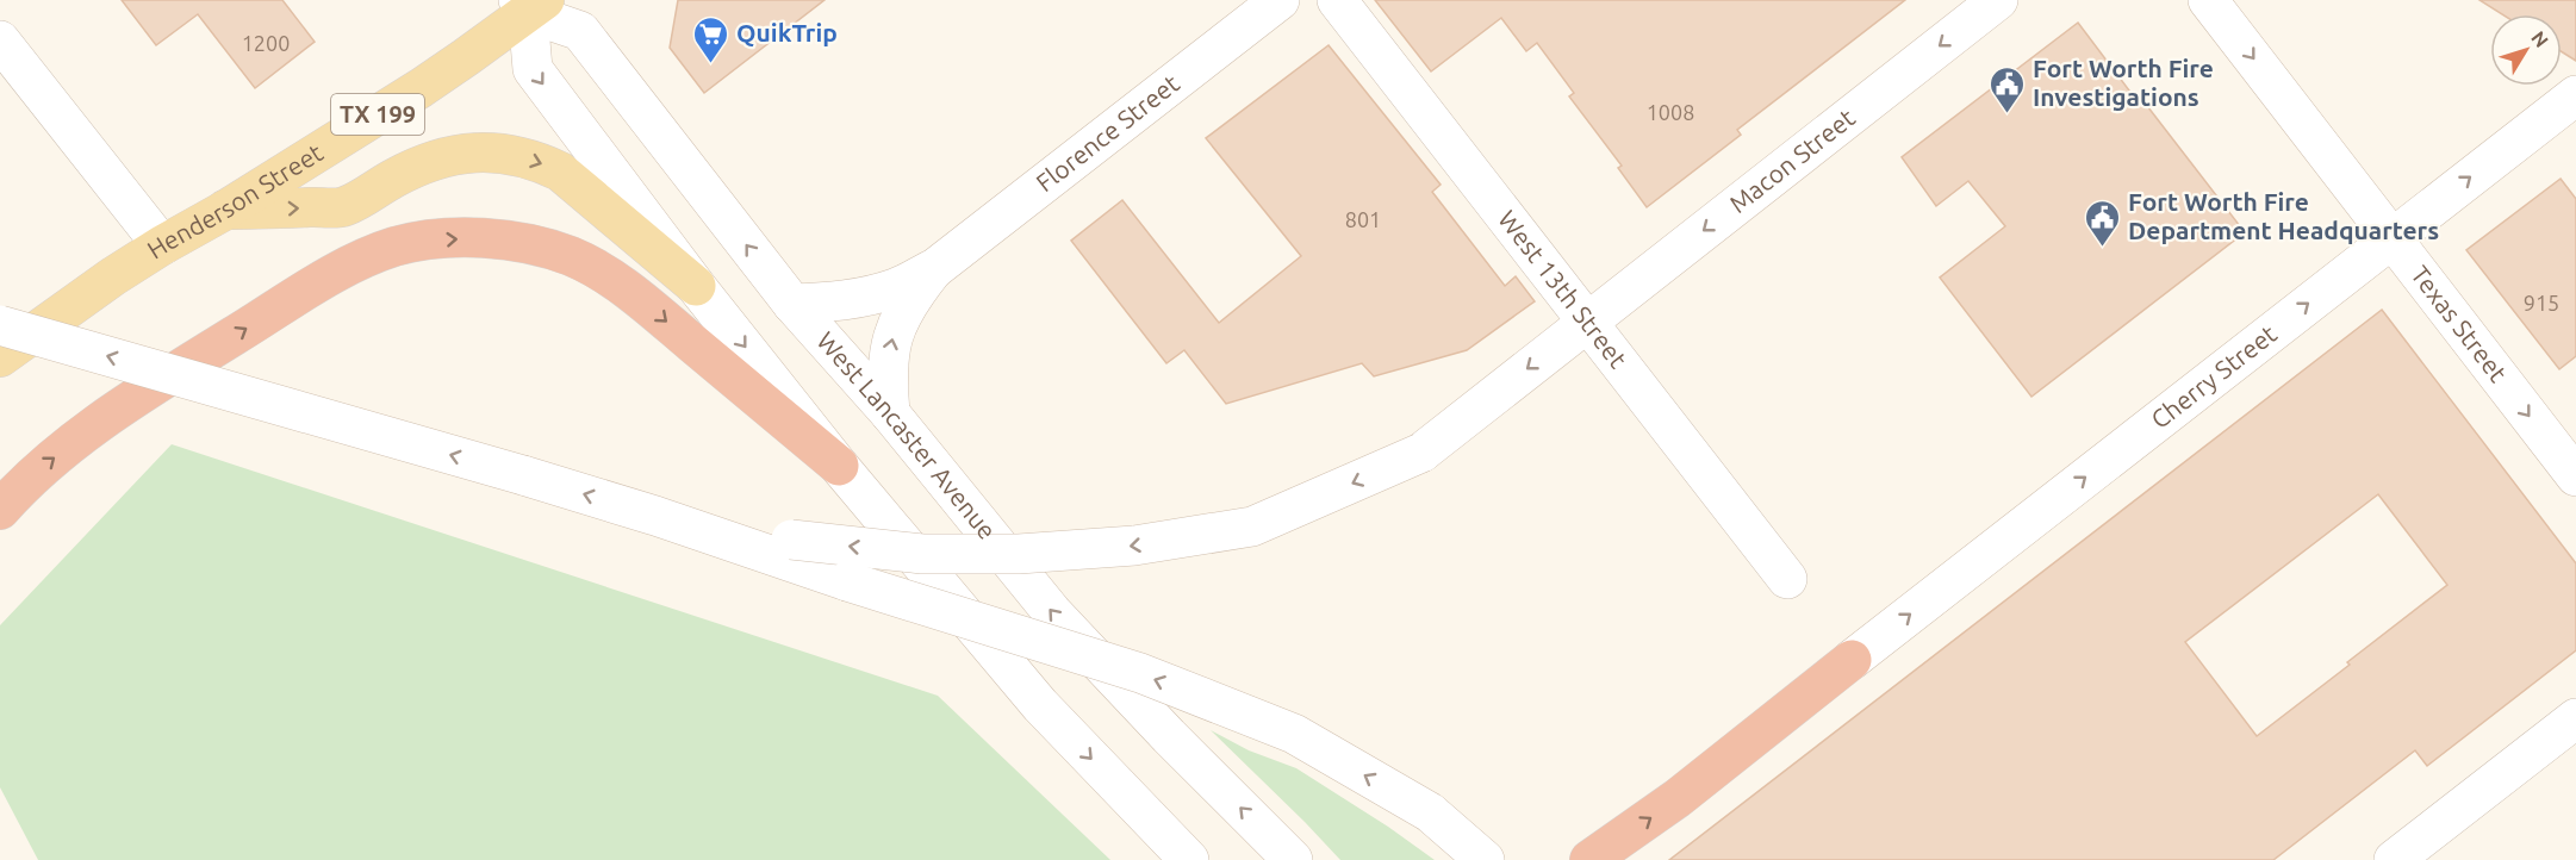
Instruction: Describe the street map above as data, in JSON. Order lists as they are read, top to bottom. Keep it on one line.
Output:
{"streets":{"main road":["TX 199","Florence Street","Macon Street","Henderson Street","West 13th Street","Texas Street","Cherry Street","West Lancaster Avenue"]},"crossings":[["Florence Street","West Lancaster Avenue"],["Macon Street","West 13th Street"],["Henderson Street","West Lancaster Avenue"],["Texas Street","Cherry Street"]],"one_way":["Macon Street","Texas Street","Cherry Street"],"places":{"supermarket":["QuikTrip"],"public building":["Fort Worth Fire Investigations","Fort Worth Fire Department Headquarters"]},"house_numbers":["1200","1008","801","915"],"north":"top right"}
